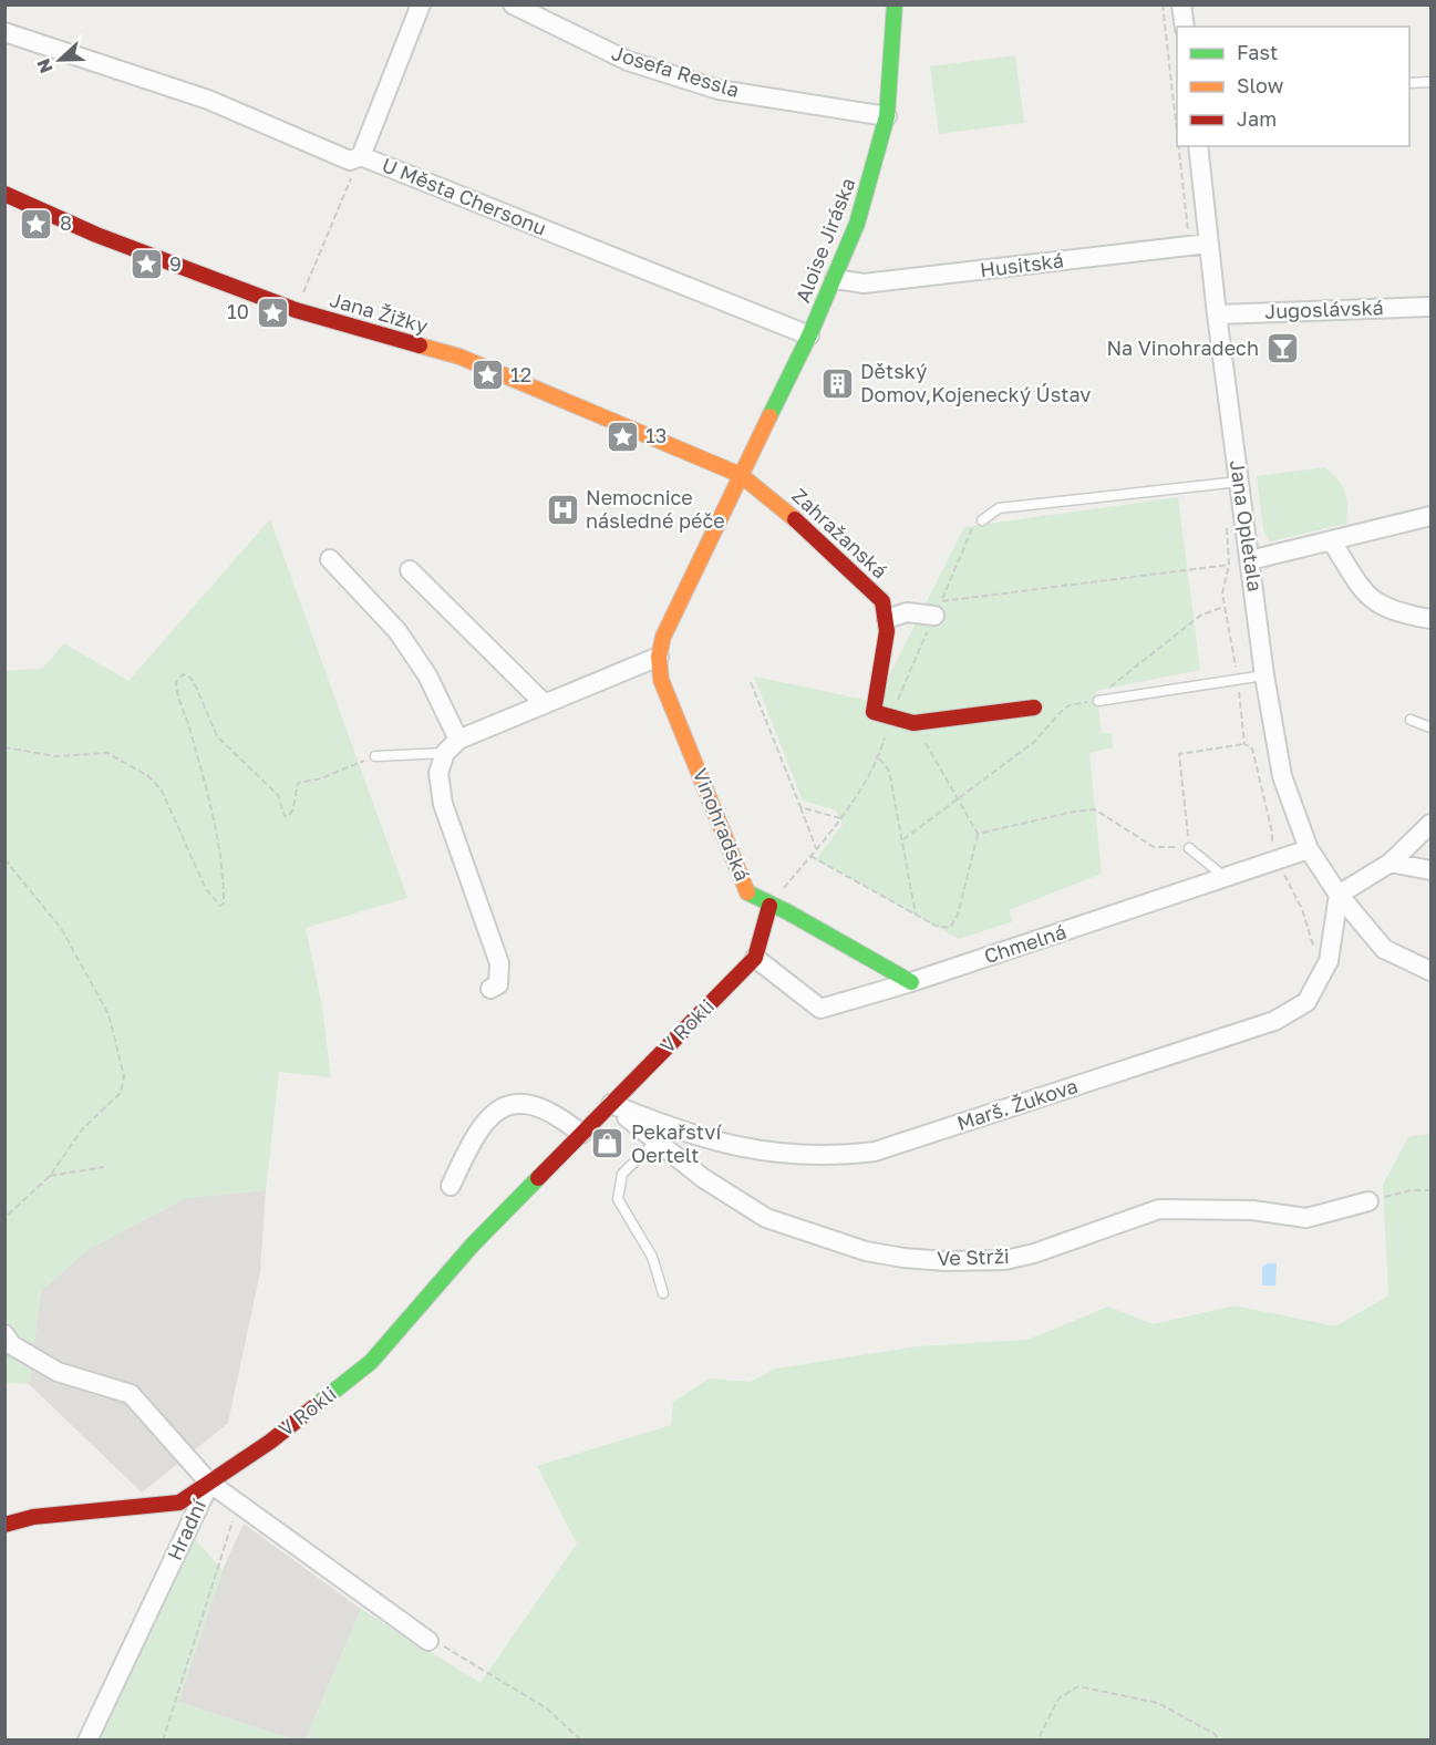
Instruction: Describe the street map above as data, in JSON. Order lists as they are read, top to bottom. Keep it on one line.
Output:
{"streets":{"street":["Josefa Ressla","U Města Chersonu","Aloise Jiráska","Husitská","Jugoslávská","Jana Žižky","Jana Opletala","Zahražanská","Vinohradská","Chmelná","V Rokli","Marš. Žukova","Ve Strži","Hradní"]},"crossings":[["Josefa Ressla","Aloise Jiráska"],["U Města Chersonu","Aloise Jiráska"],["Aloise Jiráska","Husitská"],["Aloise Jiráska","Jana Žižky"],["Aloise Jiráska","Zahražanská"],["Aloise Jiráska","Vinohradská"],["Husitská","Jana Opletala"],["Jugoslávská","Jana Opletala"],["Jana Žižky","Zahražanská"],["Jana Žižky","Vinohradská"],["Jana Opletala","Chmelná"],["Jana Opletala","Marš. Žukova"],["Zahražanská","Vinohradská"],["Vinohradská","Chmelná"],["Chmelná","V Rokli"],["V Rokli","Marš. Žukova"],["V Rokli","Ve Strži"],["V Rokli","Hradní"],["Marš. Žukova","Ve Strži"]],"places":{"place":["8","9","10","12","13"],"bar":["Na Vinohradech"],"building":["Dětský Domov,Kojenecký Ústav"],"hospital":["Nemocnice následné péče"],"shop":["Pekařství Oertelt"]},"legend":["Fast","Slow","Jam"],"north":"left"}
